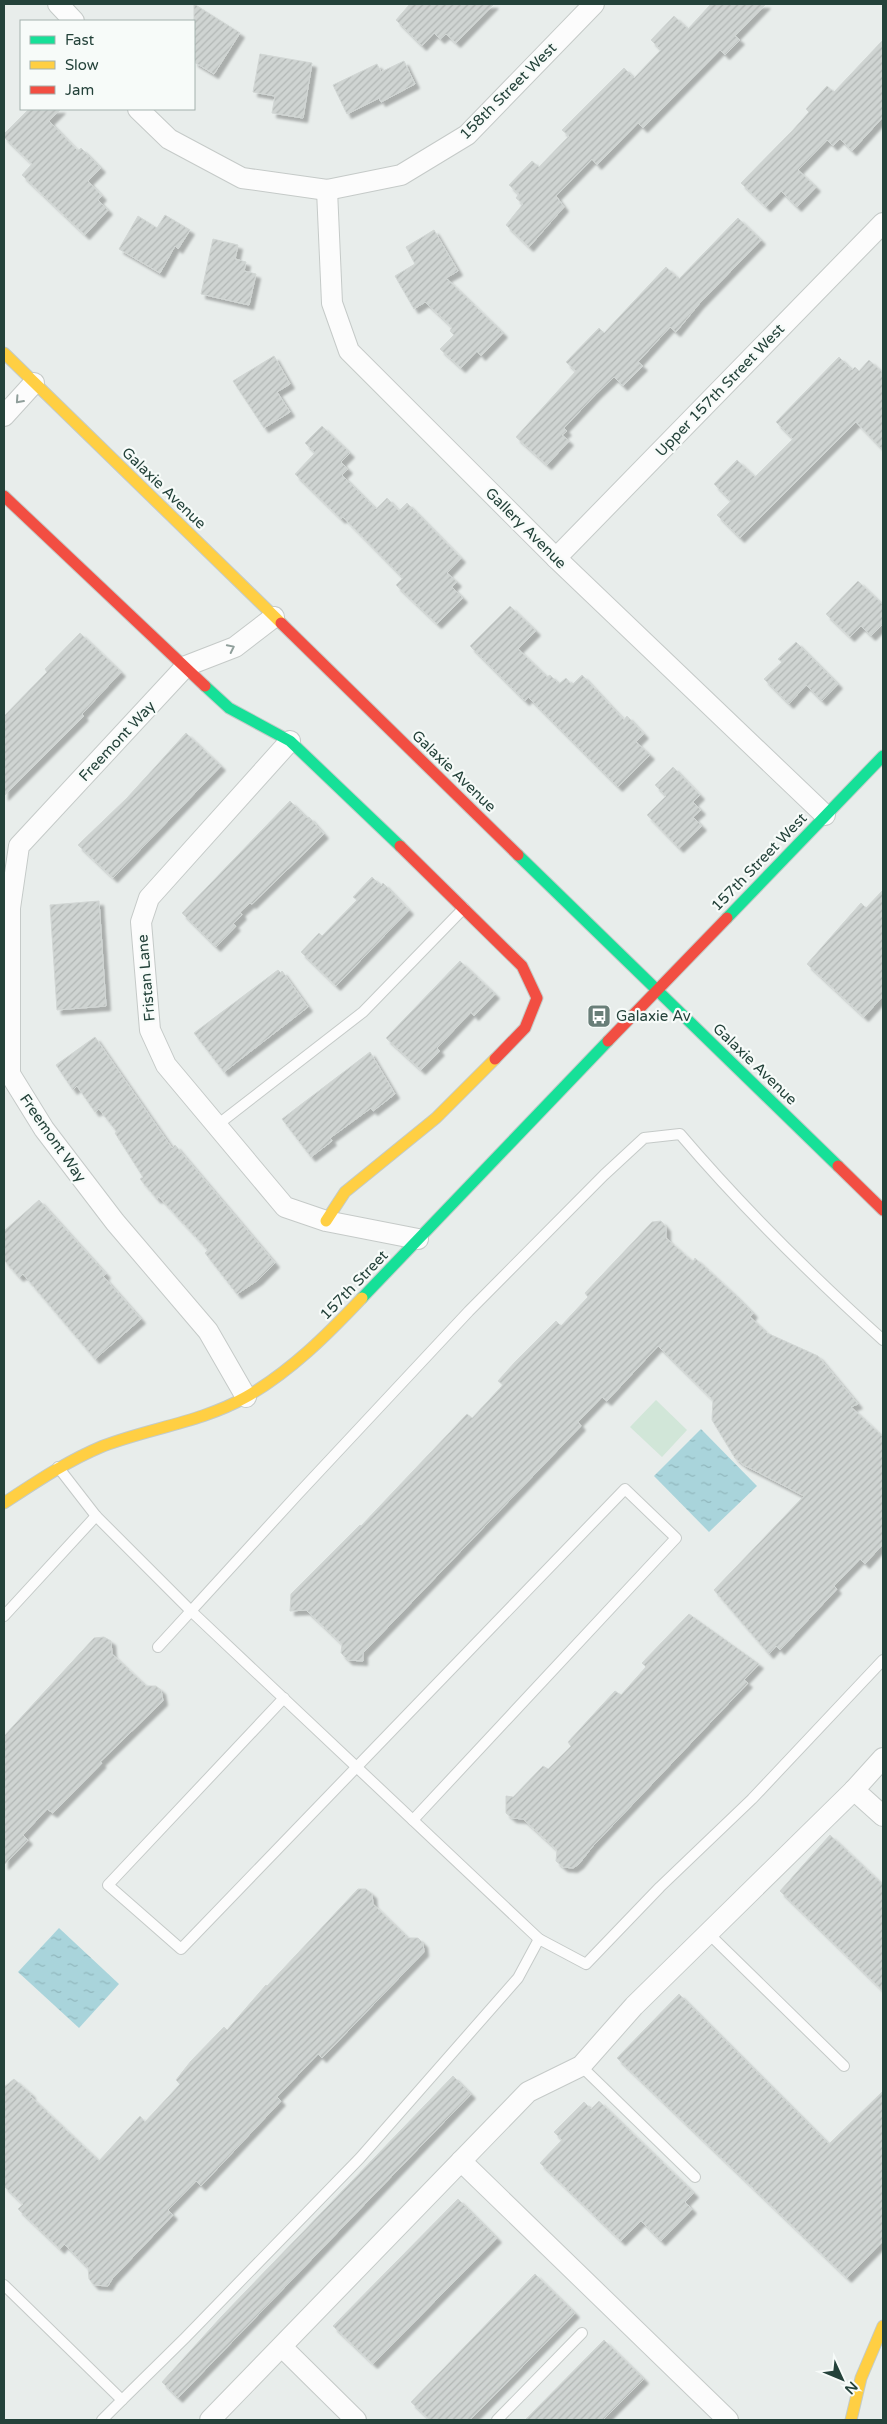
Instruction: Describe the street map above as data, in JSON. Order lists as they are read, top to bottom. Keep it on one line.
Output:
{"streets":{"street":["158th Street West","Upper 157th Street West","Galaxie Avenue","Gallery Avenue","Freemont Way","157th Street West","Fristan Lane","157th Street"]},"crossings":[["158th Street West","Gallery Avenue"],["Upper 157th Street West","Gallery Avenue"],["Galaxie Avenue","Freemont Way"],["Galaxie Avenue","157th Street West"],["Galaxie Avenue","157th Street"],["Gallery Avenue","157th Street West"],["Freemont Way","157th Street"],["157th Street West","157th Street"],["Fristan Lane","157th Street"]],"places":{"bus stop":["Galaxie Av"]},"legend":["Fast","Slow","Jam"],"north":"bottom right"}
